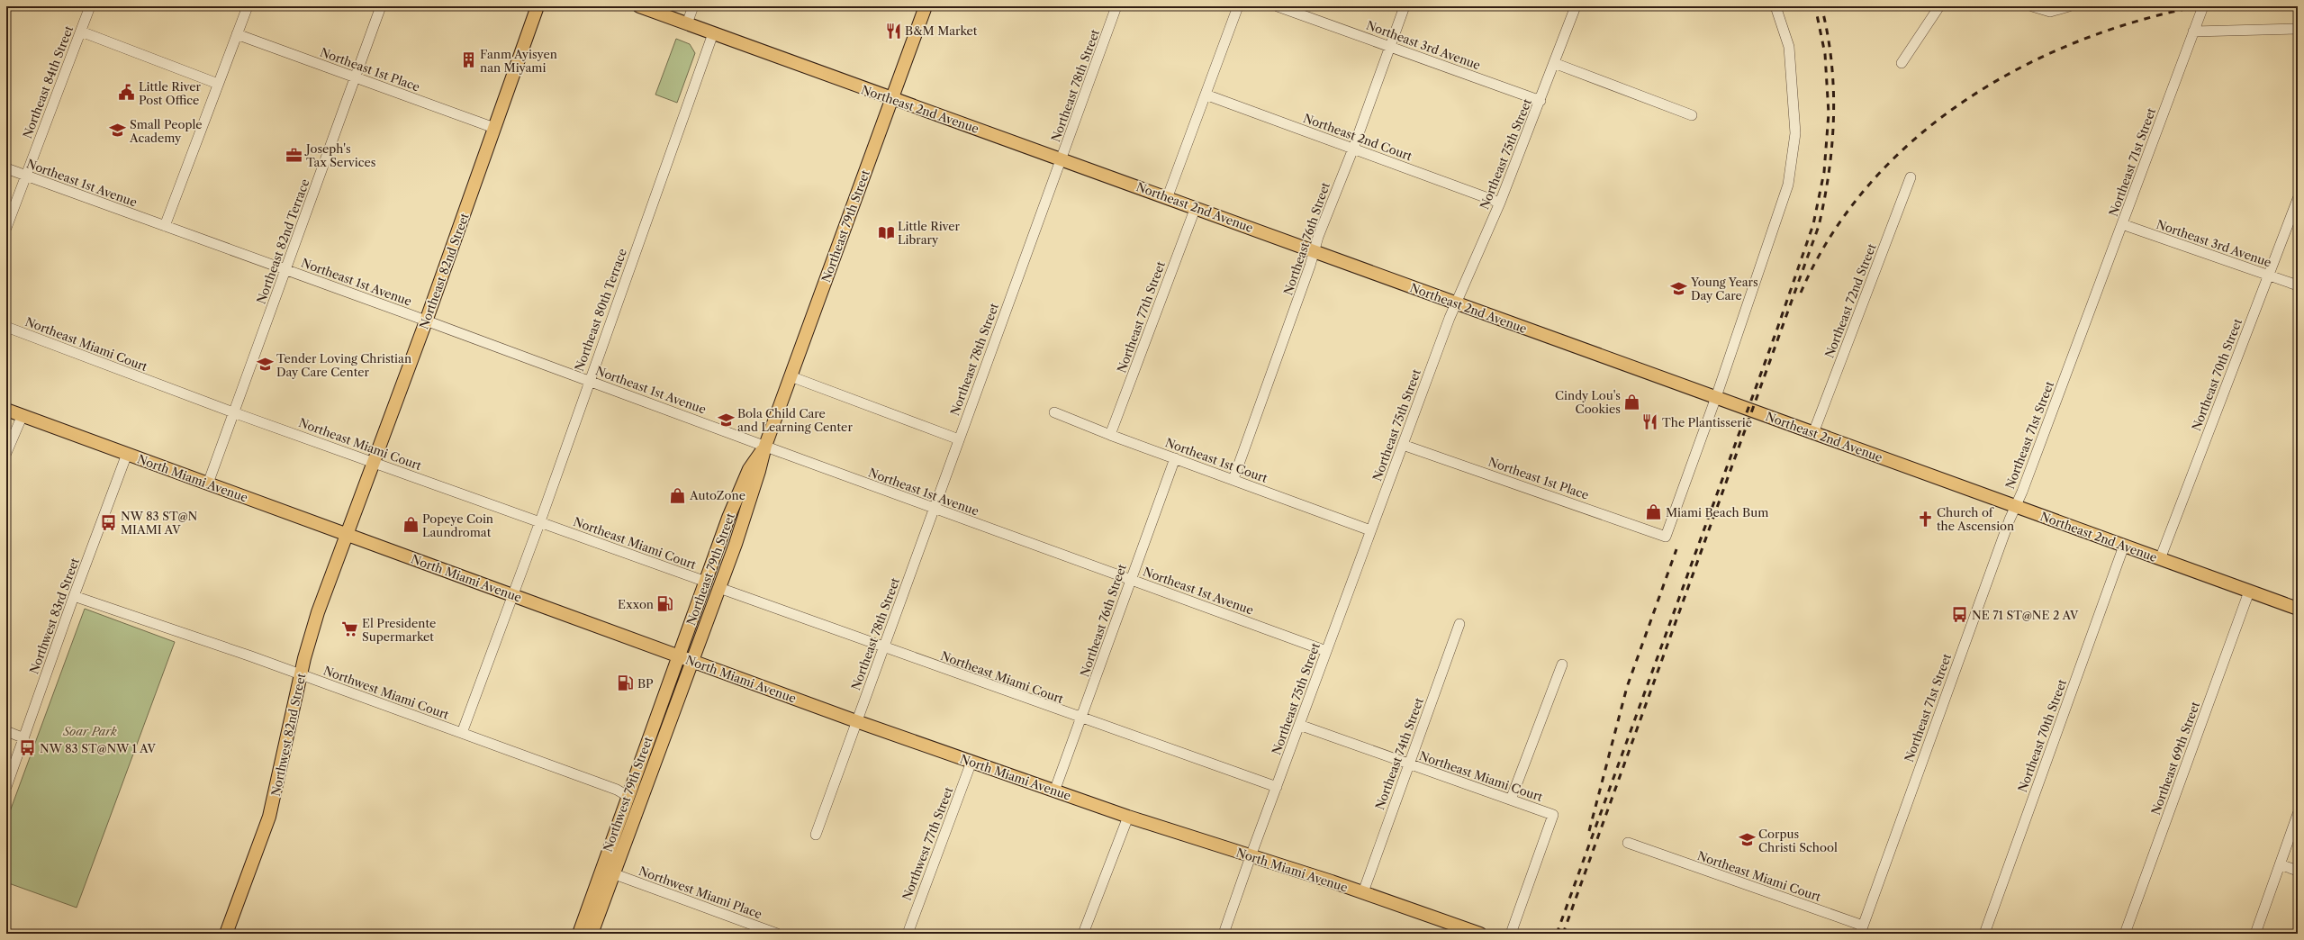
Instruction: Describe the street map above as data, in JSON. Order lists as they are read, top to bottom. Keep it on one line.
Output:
{"streets":{"main road":["Northeast 2nd Avenue","Northeast 79th Street","Northeast 82nd Street","North Miami Avenue","Northwest 82nd Street","Northwest 79th Street"],"street":["Northeast 3rd Avenue","Northeast 1st Place","Northeast 84th Street","Northeast 78th Street","Northeast 2nd Court","Northeast 75th Street","Northeast 71st Street","Northeast 1st Avenue","Northeast 76th Street","Northeast 82nd Terrace","Northeast 72nd Street","Northeast 80th Terrace","Northeast 77th Street","Northeast Miami Court","Northeast 70th Street","Northeast 1st Court","Northwest 83rd Street","Northwest Miami Court","Northeast 74th Street","Northeast 69th Street","Northwest 77th Street","Northwest Miami Place"]},"crossings":[["Northeast 3rd Avenue","Northeast 75th Street"],["Northeast 3rd Avenue","Northeast 71st Street"],["Northeast 3rd Avenue","Northeast 76th Street"],["Northeast 3rd Avenue","Northeast 70th Street"],["Northeast 1st Place","Northeast 2nd Avenue"],["Northeast 1st Place","Northeast 75th Street"],["Northeast 1st Place","Northeast 82nd Terrace"],["Northeast 1st Place","Northeast 82nd Street"],["Northeast 84th Street","Northeast 1st Avenue"],["Northeast 78th Street","Northeast 2nd Avenue"],["Northeast 78th Street","Northeast 1st Avenue"],["Northeast 78th Street","Northeast Miami Court"],["Northeast 78th Street","North Miami Avenue"],["Northeast 2nd Avenue","Northeast 75th Street"],["Northeast 2nd Avenue","Northeast 71st Street"],["Northeast 2nd Avenue","Northeast 79th Street"],["Northeast 2nd Avenue","Northeast 76th Street"],["Northeast 2nd Avenue","Northeast 72nd Street"],["Northeast 2nd Avenue","Northeast 80th Terrace"],["Northeast 2nd Avenue","Northeast 77th Street"],["Northeast 2nd Avenue","Northeast 70th Street"],["Northeast 2nd Avenue","Northeast 69th Street"],["Northeast 2nd Court","Northeast 75th Street"],["Northeast 2nd Court","Northeast 76th Street"],["Northeast 75th Street","Northeast 1st Avenue"],["Northeast 75th Street","Northeast Miami Court"],["Northeast 75th Street","Northeast 1st Court"],["Northeast 75th Street","North Miami Avenue"],["Northeast 71st Street","Northeast Miami Court"],["Northeast 1st Avenue","Northeast 79th Street"],["Northeast 1st Avenue","Northeast 76th Street"],["Northeast 1st Avenue","Northeast 82nd Terrace"],["Northeast 1st Avenue","Northeast 82nd Street"],["Northeast 1st Avenue","Northeast 80th Terrace"],["Northeast 79th Street","Northeast Miami Court"],["Northeast 79th Street","North Miami Avenue"],["Northeast 79th Street","Northwest 79th Street"],["Northeast 76th Street","Northeast Miami Court"],["Northeast 76th Street","Northeast 1st Court"],["Northeast 76th Street","North Miami Avenue"],["Northeast 82nd Terrace","Northeast Miami Court"],["Northeast 82nd Terrace","North Miami Avenue"],["Northeast 82nd Street","Northeast Miami Court"],["Northeast 82nd Street","North Miami Avenue"],["Northeast 82nd Street","Northwest 82nd Street"],["Northeast 80th Terrace","Northeast Miami Court"],["Northeast 80th Terrace","North Miami Avenue"],["Northeast 80th Terrace","Northwest Miami Court"],["Northeast 77th Street","Northeast 1st Court"],["Northeast Miami Court","Northeast 74th Street"],["North Miami Avenue","Northwest 83rd Street"],["North Miami Avenue","Northwest 82nd Street"],["North Miami Avenue","Northeast 74th Street"],["North Miami Avenue","Northwest 79th Street"],["North Miami Avenue","Northwest 77th Street"],["Northwest 83rd Street","Northwest Miami Court"],["Northwest Miami Court","Northwest 82nd Street"],["Northwest Miami Court","Northwest 79th Street"],["Northwest 79th Street","Northwest Miami Place"]],"parks":["Soar Park"],"places":{"restaurant":["B&M Market","The Plantisserie"],"building":["Fanm Ayisyen nan Miyami"],"public building":["Little River Post Office"],"school or university":["Small People Academy","Young Years Day Care","Tender Loving Christian Day Care Center","Bola Child Care and Learning Center","Corpus Christi School"],"office":["Joseph's Tax Services"],"library":["Little River Library"],"shop":["Cindy Lou's Cookies","AutoZone","Miami Beach Bum","Popeye Coin Laundromat"],"church":["Church of the Ascension"],"bus stop":["NW 83 ST@N MIAMI AV","NE 71 ST@NE 2 AV","NW 83 ST@NW 1 AV"],"fuel station":["Exxon","BP"],"supermarket":["El Presidente Supermarket"]}}
